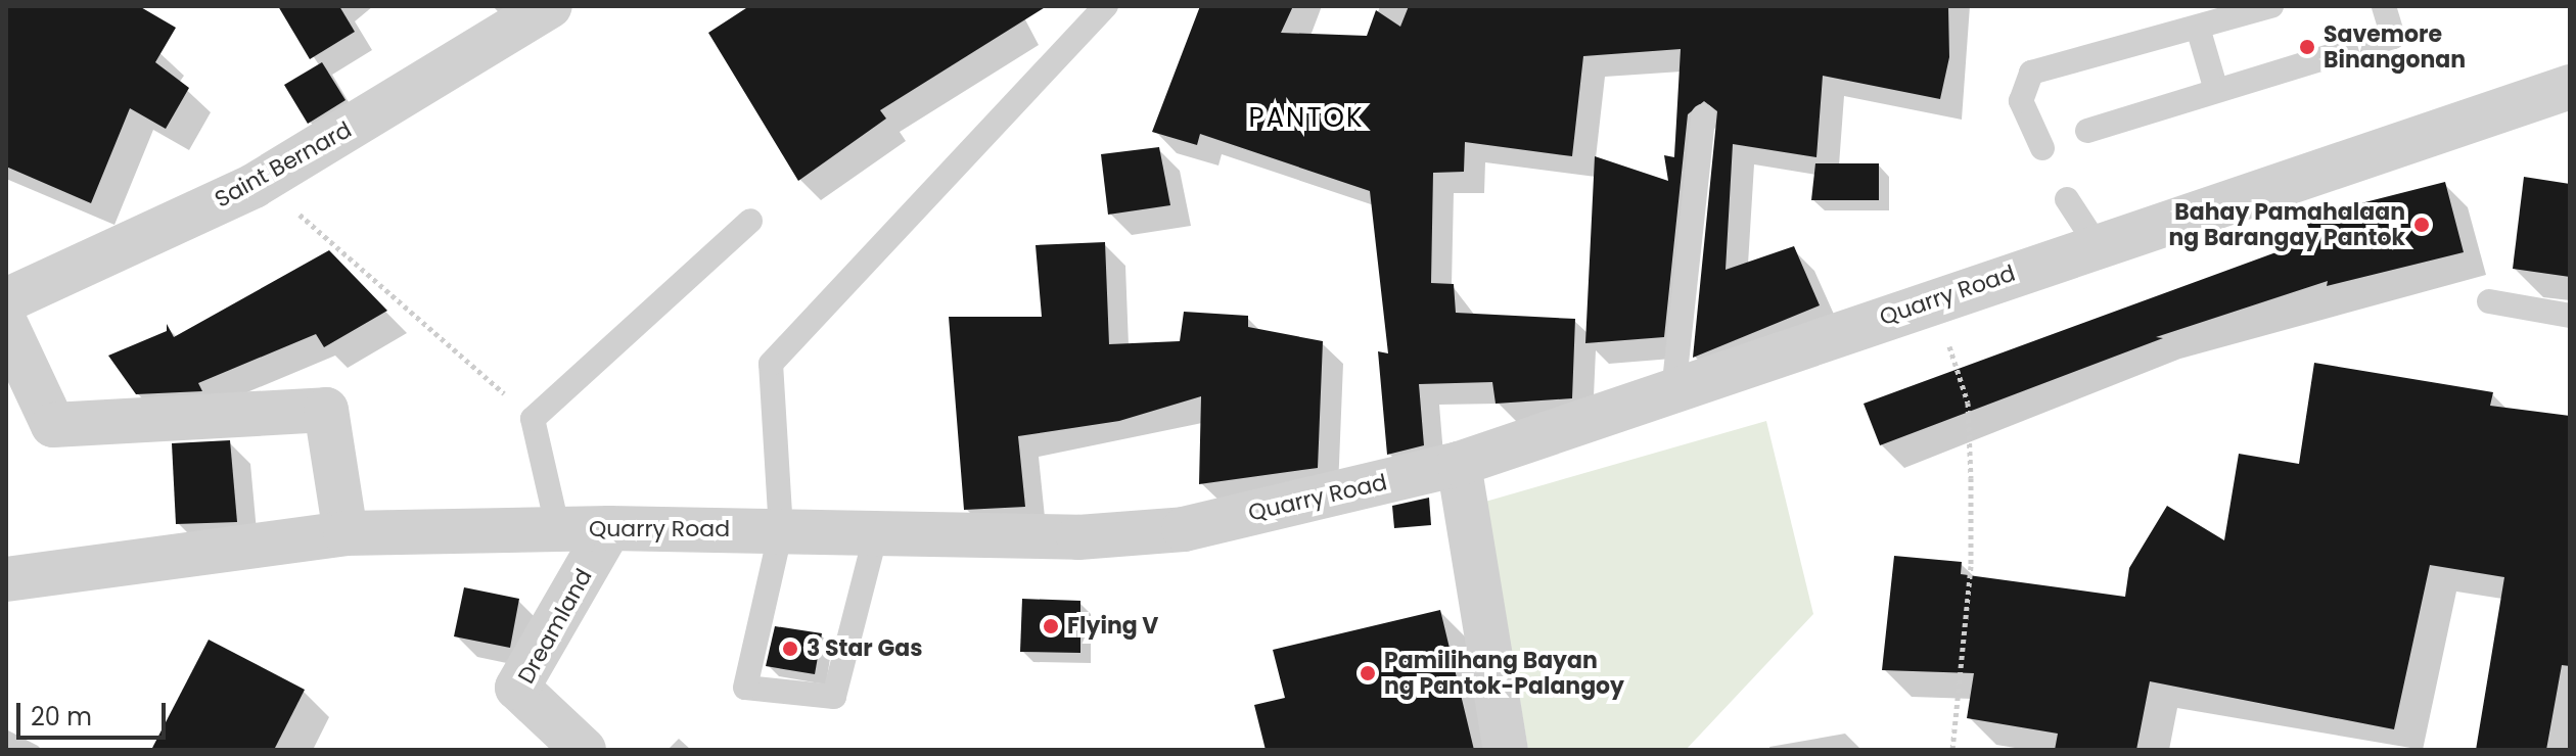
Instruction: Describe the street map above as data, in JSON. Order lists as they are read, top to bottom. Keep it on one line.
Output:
{"streets":{"street":["Saint Bernard","Quarry Road","Dreamland"]},"crossings":[["Quarry Road","Dreamland"]],"districts":["PANTOK"],"places":["Savemore Binangonan","Bahay Pamahalaan ng Barangay Pantok","Flying V","3 Star Gas","Pamilihang Bayan ng Pantok-Palangoy"],"scale_bar":"20 m"}
